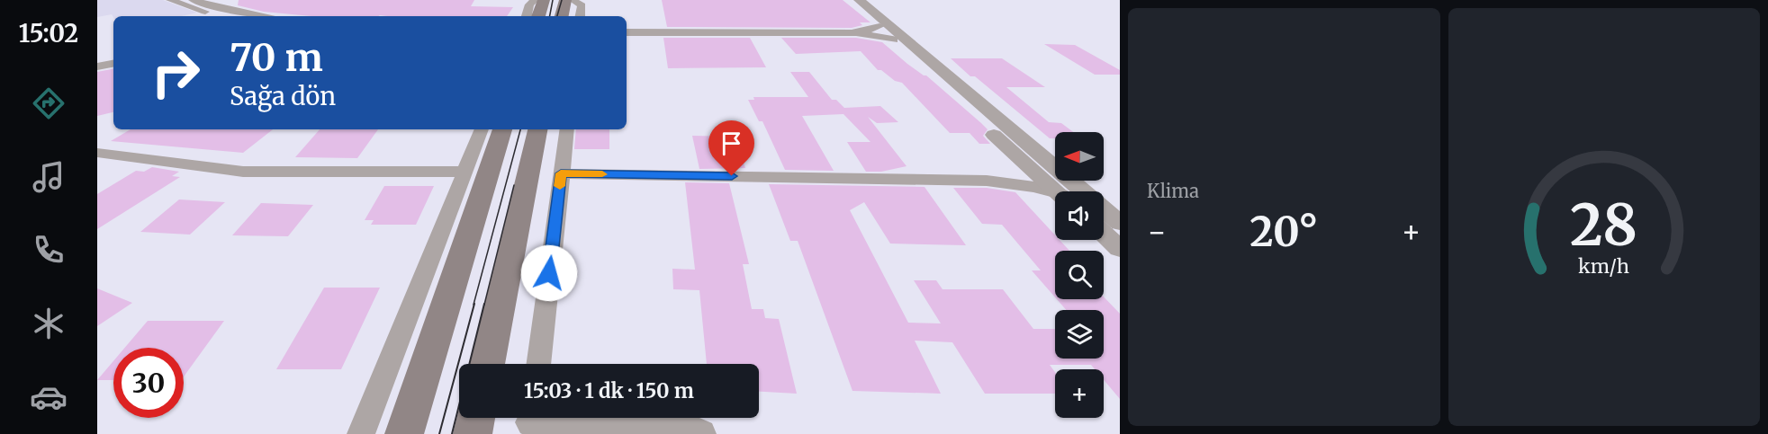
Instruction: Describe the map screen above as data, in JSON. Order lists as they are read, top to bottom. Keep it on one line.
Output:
{"north":"left","page":{"tabs":"15:02","tile":"Klima","turn":["70 m","Sağa dön"],"map_buttons":"+","heat":["−","20°","+"],"limit":"30","trip":"15:03 · 1 dk · 150 m","gauge":["28","km/h"]}}
